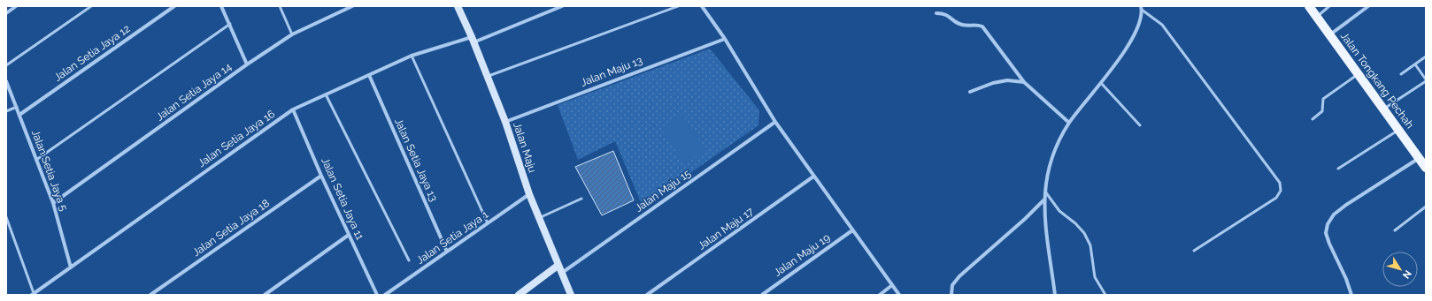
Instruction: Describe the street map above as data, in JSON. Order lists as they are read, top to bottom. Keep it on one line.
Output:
{"streets":{"main road":["Jalan Tongkang Pechah"],"street":["Jalan Setia Jaya 12","Jalan Maju 13","Jalan Setia Jaya 14","Jalan Setia Jaya 16","Jalan Maju","Jalan Setia Jaya 13","Jalan Setia Jaya 5","Jalan Maju 15","Jalan Setia Jaya 11","Jalan Setia Jaya 18","Jalan Maju 17","Jalan Setia Jaya 1","Jalan Maju 19"]},"crossings":[["Jalan Setia Jaya 12","Jalan Setia Jaya 5"],["Jalan Maju 13","Jalan Maju"],["Jalan Setia Jaya 14","Jalan Setia Jaya 5"],["Jalan Setia Jaya 16","Jalan Maju"],["Jalan Setia Jaya 16","Jalan Setia Jaya 13"],["Jalan Setia Jaya 16","Jalan Setia Jaya 5"],["Jalan Setia Jaya 16","Jalan Setia Jaya 11"],["Jalan Maju","Jalan Maju 15"],["Jalan Maju","Jalan Setia Jaya 1"],["Jalan Setia Jaya 13","Jalan Setia Jaya 1"],["Jalan Setia Jaya 11","Jalan Setia Jaya 18"]],"north":"bottom right"}
